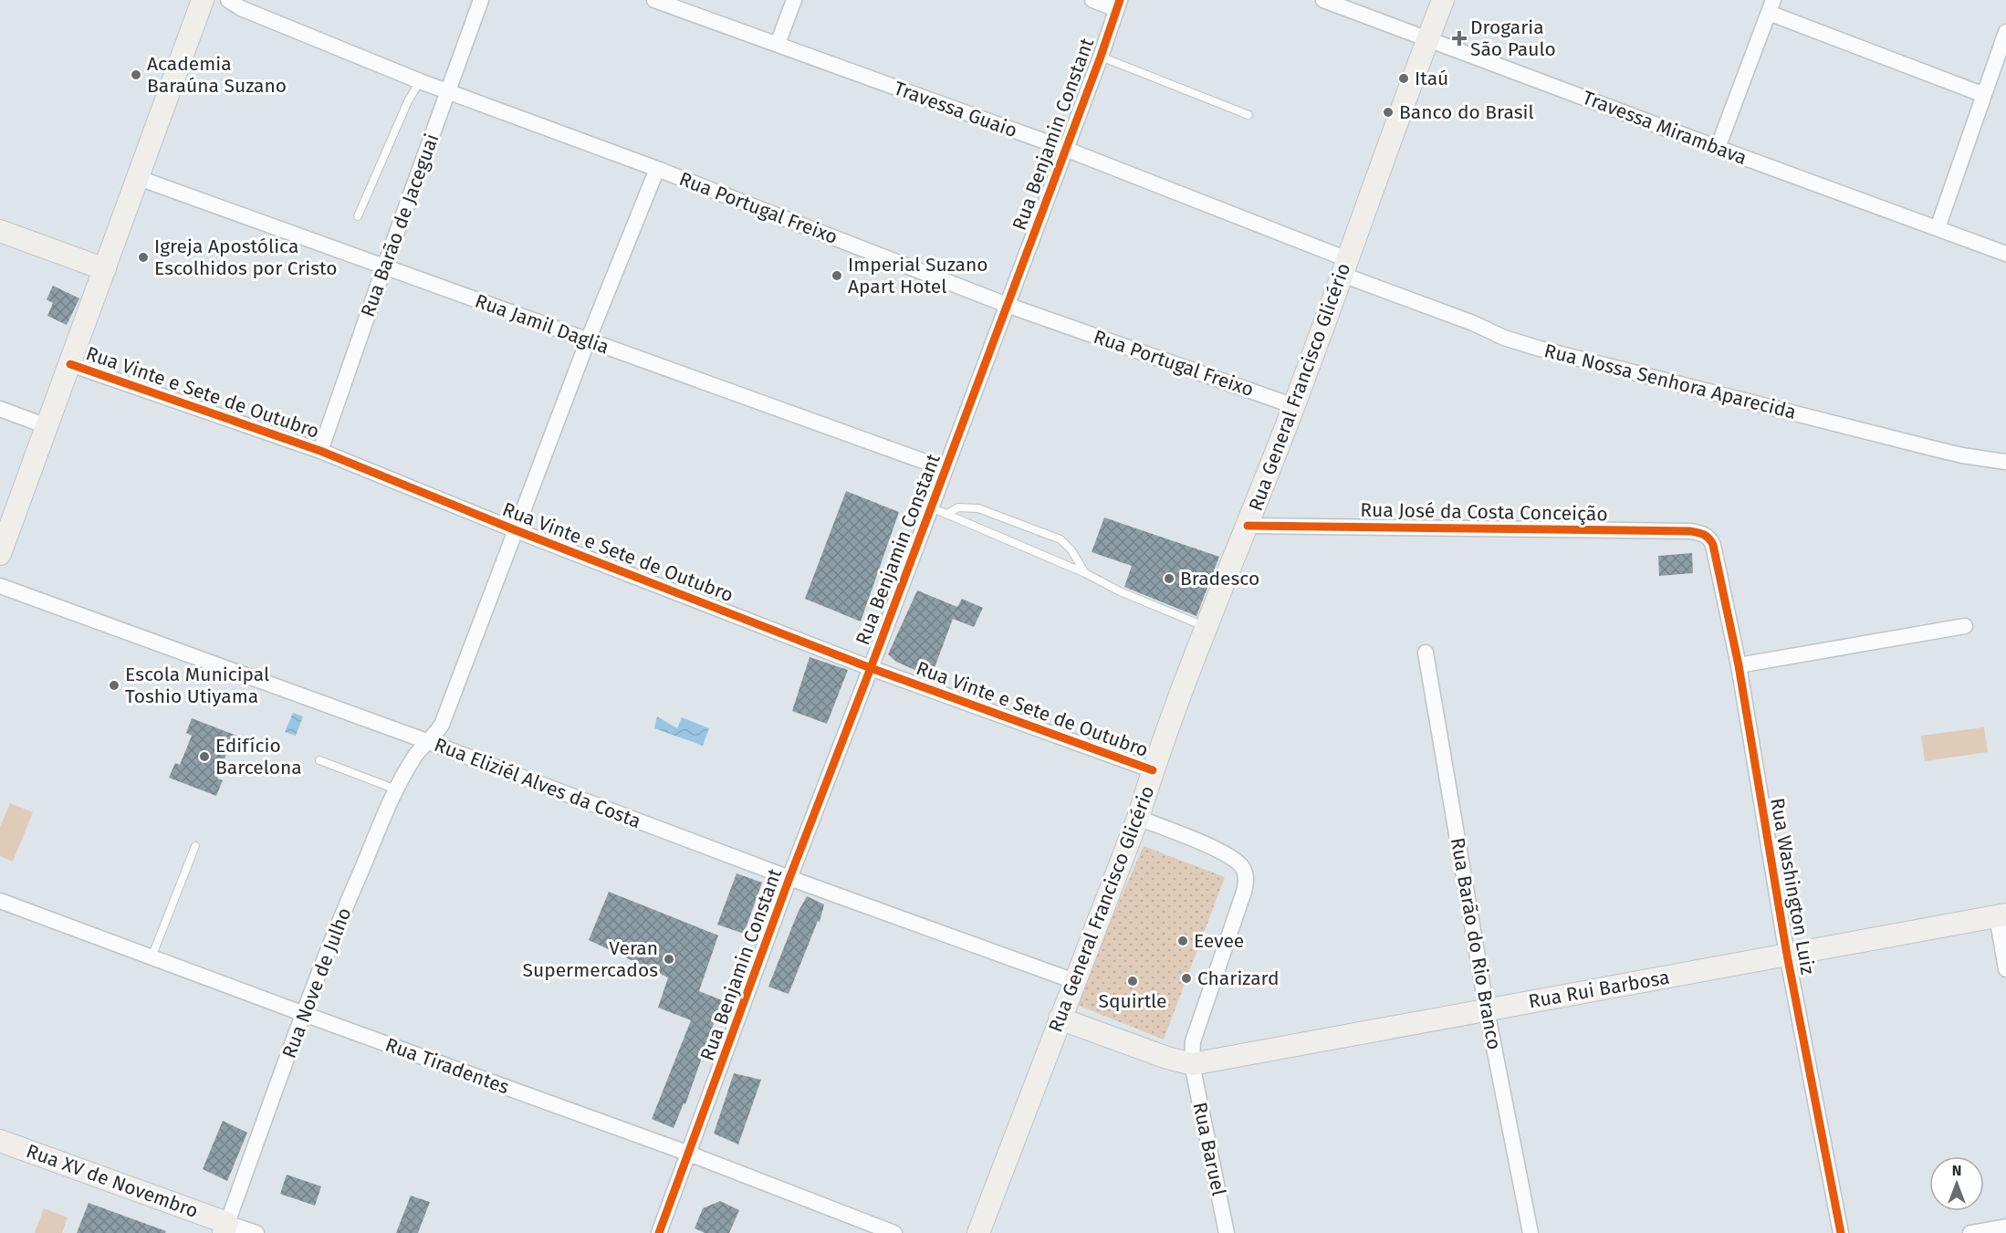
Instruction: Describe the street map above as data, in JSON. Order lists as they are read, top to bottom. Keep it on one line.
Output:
{"streets":{"main road":["Rua General Francisco Glicério","Rua Rui Barbosa","Rua XV de Novembro"],"street":["Travessa Guaio","Travessa Mirambava","Rua Benjamin Constant","Rua Portugal Freixo","Rua Barão de Jaceguai","Rua Jamil Daglia","Rua Nossa Senhora Aparecida","Rua Vinte e Sete de Outubro","Rua José da Costa Conceição","Rua Eliziél Alves da Costa","Rua Washington Luiz","Rua Barão do Rio Branco","Rua Nove de Julho","Rua Tiradentes","Rua Baruel"]},"crossings":[["Travessa Guaio","Rua Benjamin Constant"],["Travessa Guaio","Rua Nossa Senhora Aparecida"],["Travessa Guaio","Rua General Francisco Glicério"],["Travessa Mirambava","Rua General Francisco Glicério"],["Rua Benjamin Constant","Rua Portugal Freixo"],["Rua Benjamin Constant","Rua Jamil Daglia"],["Rua Benjamin Constant","Rua Vinte e Sete de Outubro"],["Rua Benjamin Constant","Rua Eliziél Alves da Costa"],["Rua Benjamin Constant","Rua Tiradentes"],["Rua Portugal Freixo","Rua Barão de Jaceguai"],["Rua Portugal Freixo","Rua General Francisco Glicério"],["Rua Portugal Freixo","Rua Nove de Julho"],["Rua Barão de Jaceguai","Rua Jamil Daglia"],["Rua Barão de Jaceguai","Rua Vinte e Sete de Outubro"],["Rua Jamil Daglia","Rua Nove de Julho"],["Rua Nossa Senhora Aparecida","Rua General Francisco Glicério"],["Rua General Francisco Glicério","Rua Vinte e Sete de Outubro"],["Rua General Francisco Glicério","Rua José da Costa Conceição"],["Rua General Francisco Glicério","Rua Eliziél Alves da Costa"],["Rua General Francisco Glicério","Rua Baruel"],["Rua Vinte e Sete de Outubro","Rua Nove de Julho"],["Rua José da Costa Conceição","Rua Washington Luiz"],["Rua Eliziél Alves da Costa","Rua Nove de Julho"],["Rua Washington Luiz","Rua Rui Barbosa"],["Rua Barão do Rio Branco","Rua Rui Barbosa"],["Rua Nove de Julho","Rua Tiradentes"],["Rua Nove de Julho","Rua XV de Novembro"],["Rua Rui Barbosa","Rua Baruel"]],"places":{"health":["Drogaria São Paulo"],"other":["Academia Baraúna Suzano","Itaú","Banco do Brasil","Igreja Apostólica Escolhidos por Cristo","Imperial Suzano Apart Hotel","Bradesco","Escola Municipal Toshio Utiyama","Edifício Barcelona","Eevee","Veran Supermercados","Charizard","Squirtle"]},"north":"top"}
